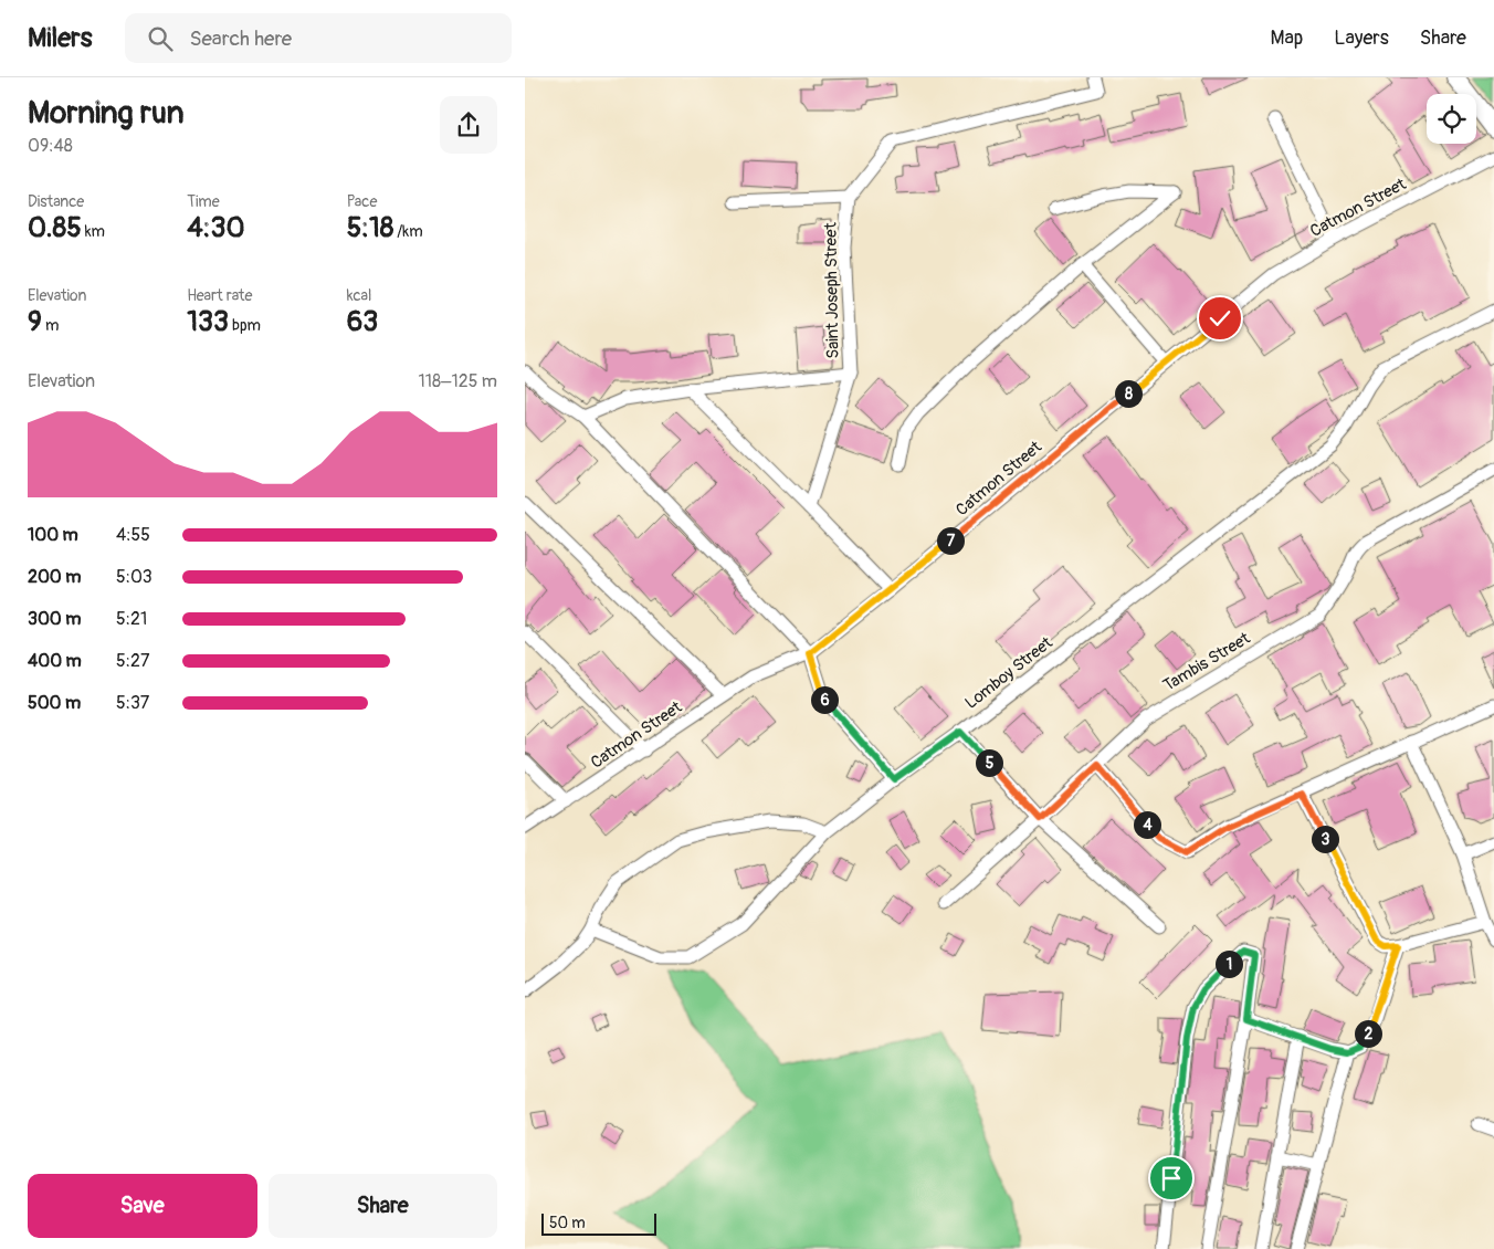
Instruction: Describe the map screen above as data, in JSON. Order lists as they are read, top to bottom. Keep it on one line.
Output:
{"streets":{"street":["Catmon Street","Saint Joseph Street","Tambis Street","Lomboy Street"]},"scale_bar":"50 m","page":{"header":"Milers","search":"Search here","nav":["Map","Layers","Share"],"heading":["Morning run","09:48"],"stats":[["Distance","0.85 km"],["Time","4:30"],["Pace","5:18 /km"],["Elevation","9 m"],["Heart rate","133 bpm"],["kcal","63"]],"chart":["Elevation","118–125 m"],"pins":["8","7","6","5","4","3","1","2"],"list":[{"name":"100 m","note":"4:55"},{"name":"200 m","note":"5:03"},{"name":"300 m","note":"5:21"},{"name":"400 m","note":"5:27"},{"name":"500 m","note":"5:37"}],"buttons":["Save","Share"],"scale":"50 m"}}
